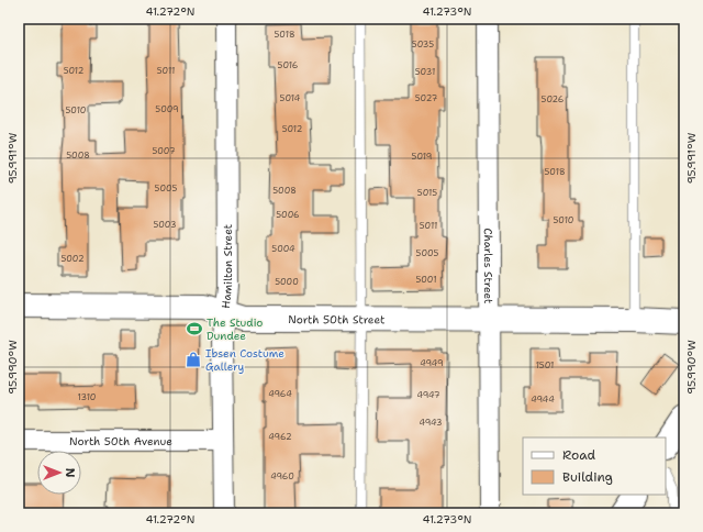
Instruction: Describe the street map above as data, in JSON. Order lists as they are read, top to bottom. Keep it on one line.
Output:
{"streets":{"street":["Hamilton Street","Charles Street","North 50th Street","North 50th Avenue"]},"crossings":[["Hamilton Street","North 50th Street"],["Hamilton Street","North 50th Avenue"],["Charles Street","North 50th Street"]],"places":{"sports":["The Studio Dundee"],"shop":["Ibsen Costume Gallery"]},"house_numbers":["5018","5035","5016","5012","5011","5031","5014","5027","5026","5009","5010","5012","5007","5008","5019","5018","5005","5008","5015","5006","5010","5003","5011","5004","5005","5002","5001","5000","4949","1501","4964","4947","1310","4944","4943","4962","4960"],"legend":["Road","Building"],"north":"right","coordinates":["41.272°N","41.273°N","95.991°W","95.990°W"]}
